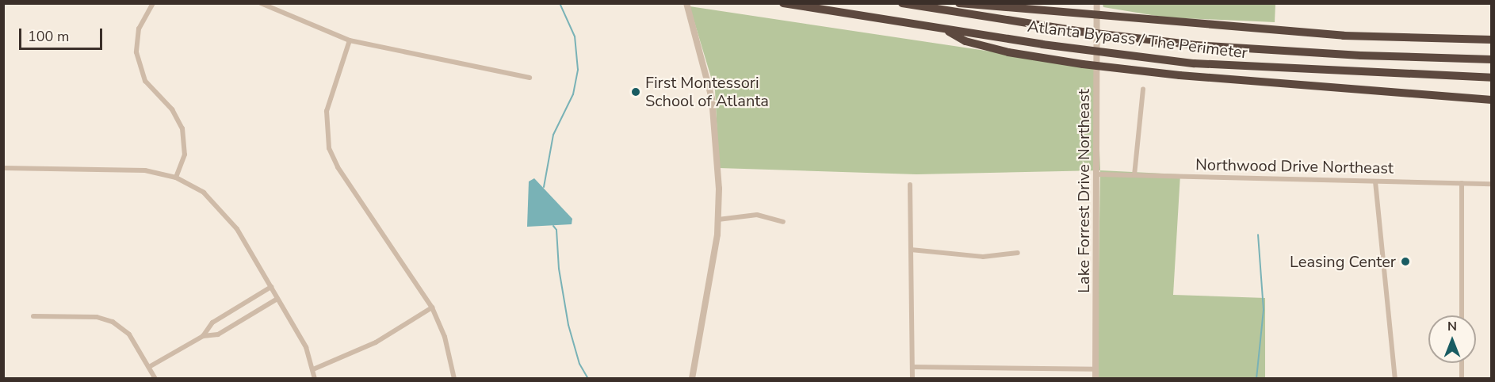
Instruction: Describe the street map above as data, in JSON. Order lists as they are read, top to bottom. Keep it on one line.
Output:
{"streets":{"highway":["Atlanta Bypass / The Perimeter"],"street":["Northwood Drive Northeast","Lake Forrest Drive Northeast"]},"crossings":[["Northwood Drive Northeast","Lake Forrest Drive Northeast"]],"places":["First Montessori School of Atlanta","Leasing Center"],"scale_bar":"100 m","north":"top"}
